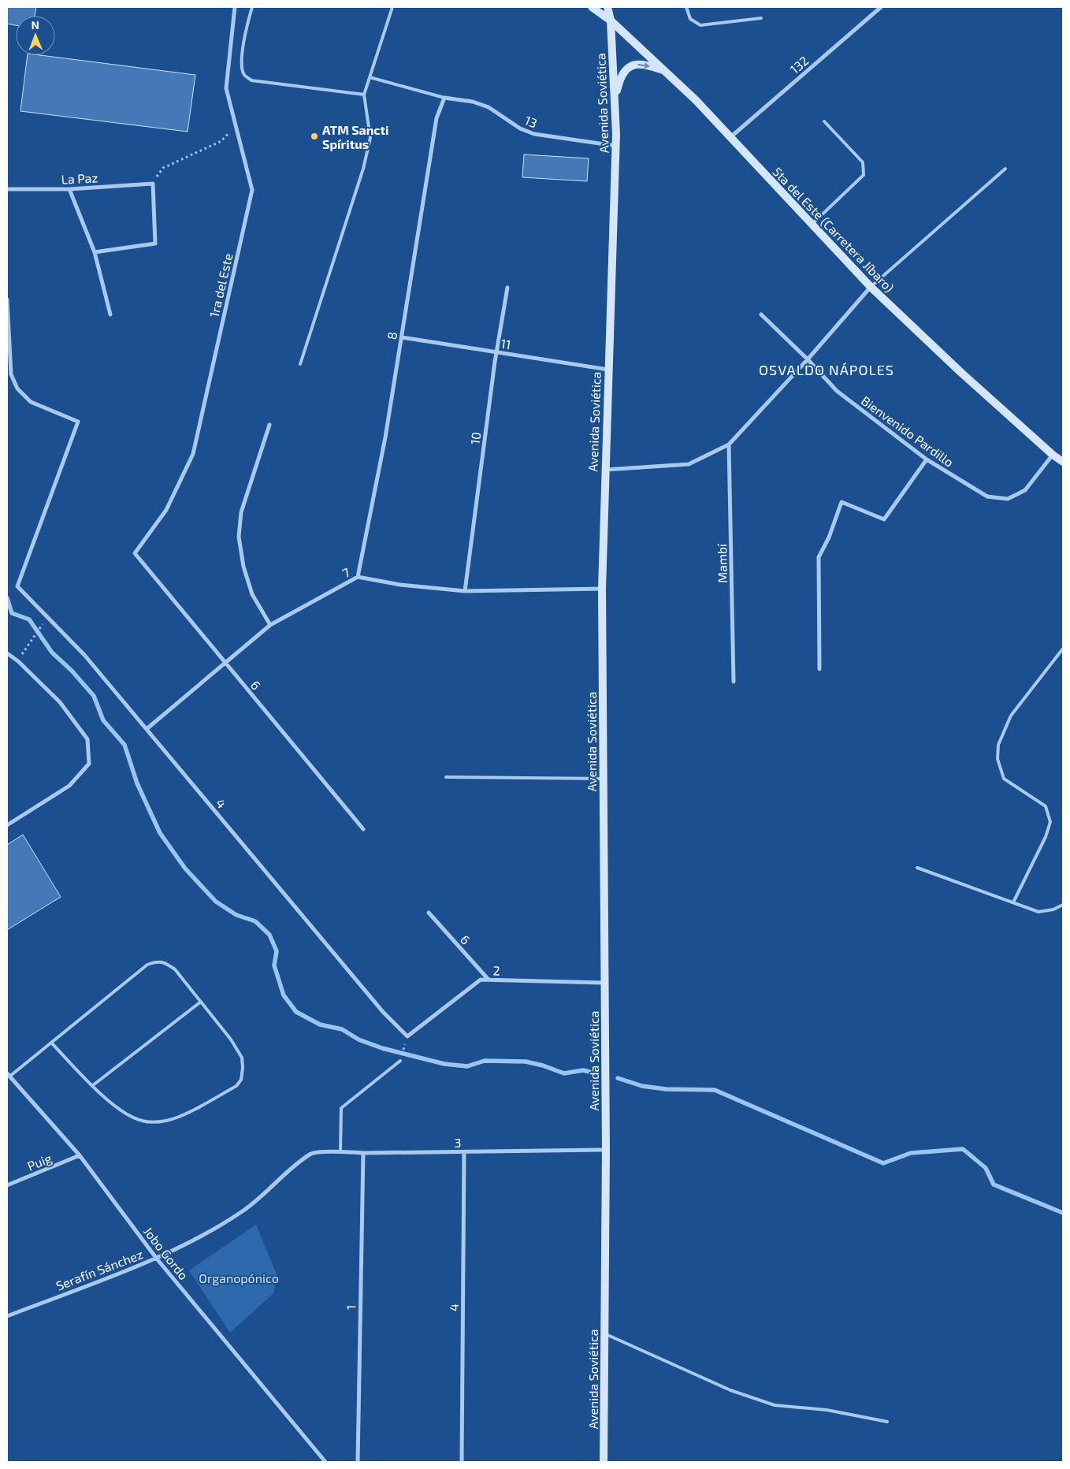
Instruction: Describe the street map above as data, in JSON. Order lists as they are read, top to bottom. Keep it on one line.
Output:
{"streets":{"street":["132","Avenida Soviética","13","La Paz","5ta del Este (Carretera Jíbaro)","1ra del Este","8","11","Bienvenido Pardillo","10","Mambí","7","6","4","2","3","Puig","Jobo Gordo","Serafín Sánchez","1"]},"crossings":[["132","5ta del Este (Carretera Jíbaro)"],["Avenida Soviética","13"],["Avenida Soviética","5ta del Este (Carretera Jíbaro)"],["Avenida Soviética","11"],["Avenida Soviética","7"],["Avenida Soviética","2"],["Avenida Soviética","3"],["13","8"],["5ta del Este (Carretera Jíbaro)","Bienvenido Pardillo"],["1ra del Este","6"],["8","11"],["8","7"],["11","10"],["10","7"],["7","6"],["7","4"],["6","2"],["4","2"],["4","3"],["3","Serafín Sánchez"],["3","1"],["Puig","Jobo Gordo"],["Jobo Gordo","Serafín Sánchez"]],"districts":["OSVALDO NÁPOLES"],"parks":["Organopónico"],"places":["ATM Sancti Spíritus"],"north":"top"}
